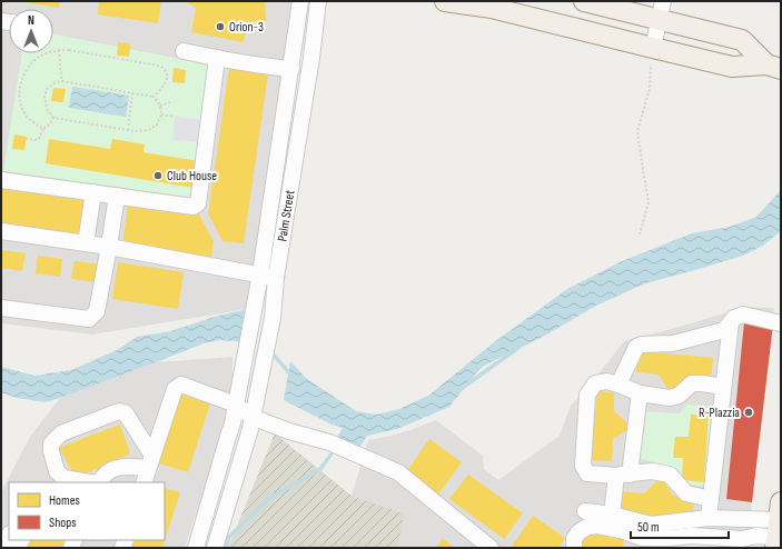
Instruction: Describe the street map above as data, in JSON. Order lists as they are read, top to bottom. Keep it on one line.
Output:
{"streets":{"street":["Palm Street"]},"places":["Orion-3","Club House","R-Plazzia"],"legend":["Homes","Shops"],"scale_bar":"50 m","north":"top"}
